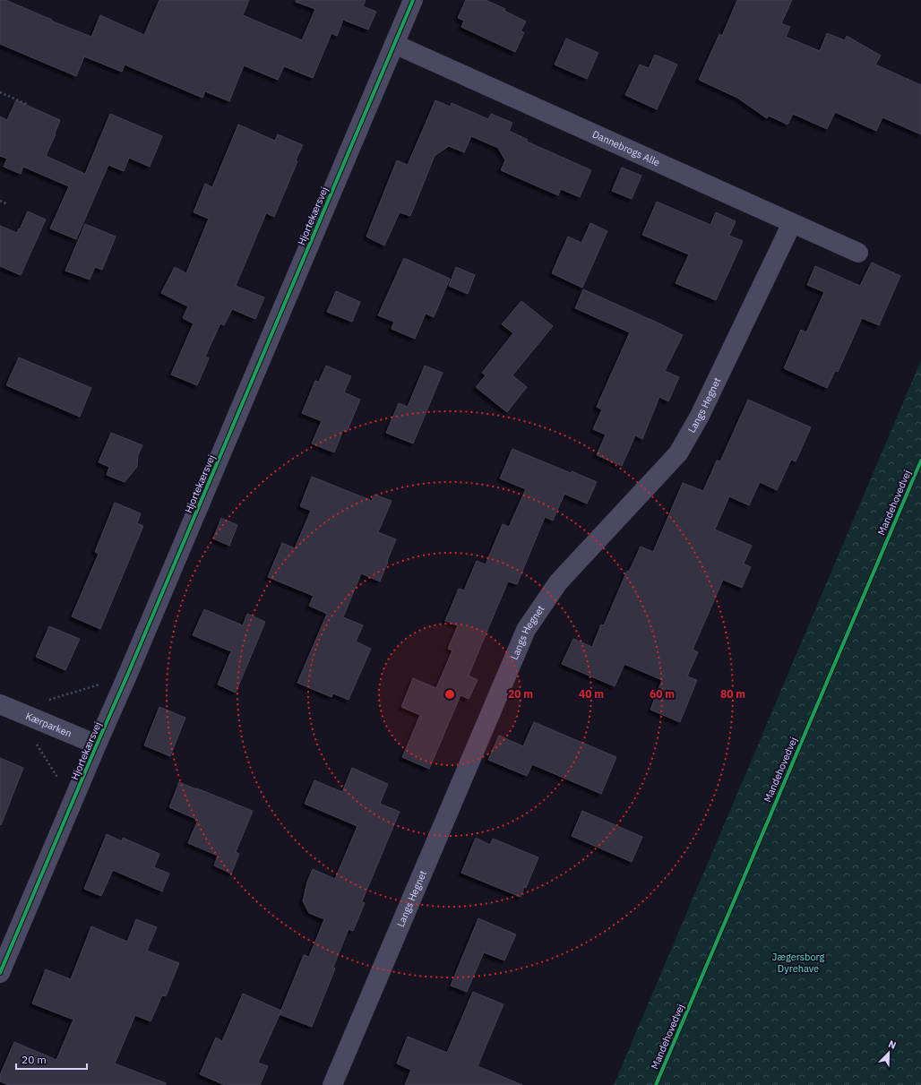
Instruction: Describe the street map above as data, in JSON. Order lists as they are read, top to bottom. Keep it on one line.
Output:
{"streets":{"street":["Dannebrogs Alle","Hjortekærsvej","Langs Hegnet","Kærparken"],"cycle path":["Mandehovedvej"]},"crossings":[["Dannebrogs Alle","Hjortekærsvej"],["Dannebrogs Alle","Langs Hegnet"],["Hjortekærsvej","Kærparken"]],"parks":["Jægersborg Dyrehave"],"scale_bar":"20 m","north":"top right","rings":["20 m","40 m","60 m","80 m"]}
